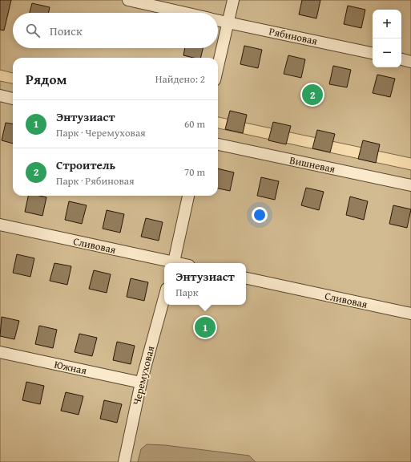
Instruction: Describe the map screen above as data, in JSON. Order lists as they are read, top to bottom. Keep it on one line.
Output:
{"streets":{"street":["Рябиновая","Вишневая","Сливовая","Южная","Черемуховая"]},"crossings":[["Южная","Черемуховая"]],"page":{"map_buttons":["+","−"],"search":"Поиск","heading":["Рядом","Найдено: 2"],"pins":["2","1"],"list":[{"mark":"1","name":"Энтузиаст","note":"Парк · Черемуховая","value":"60 m"},{"mark":"2","name":"Строитель","note":"Парк · Рябиновая","value":"70 m"}],"popup":["Энтузиаст","Парк"]}}
